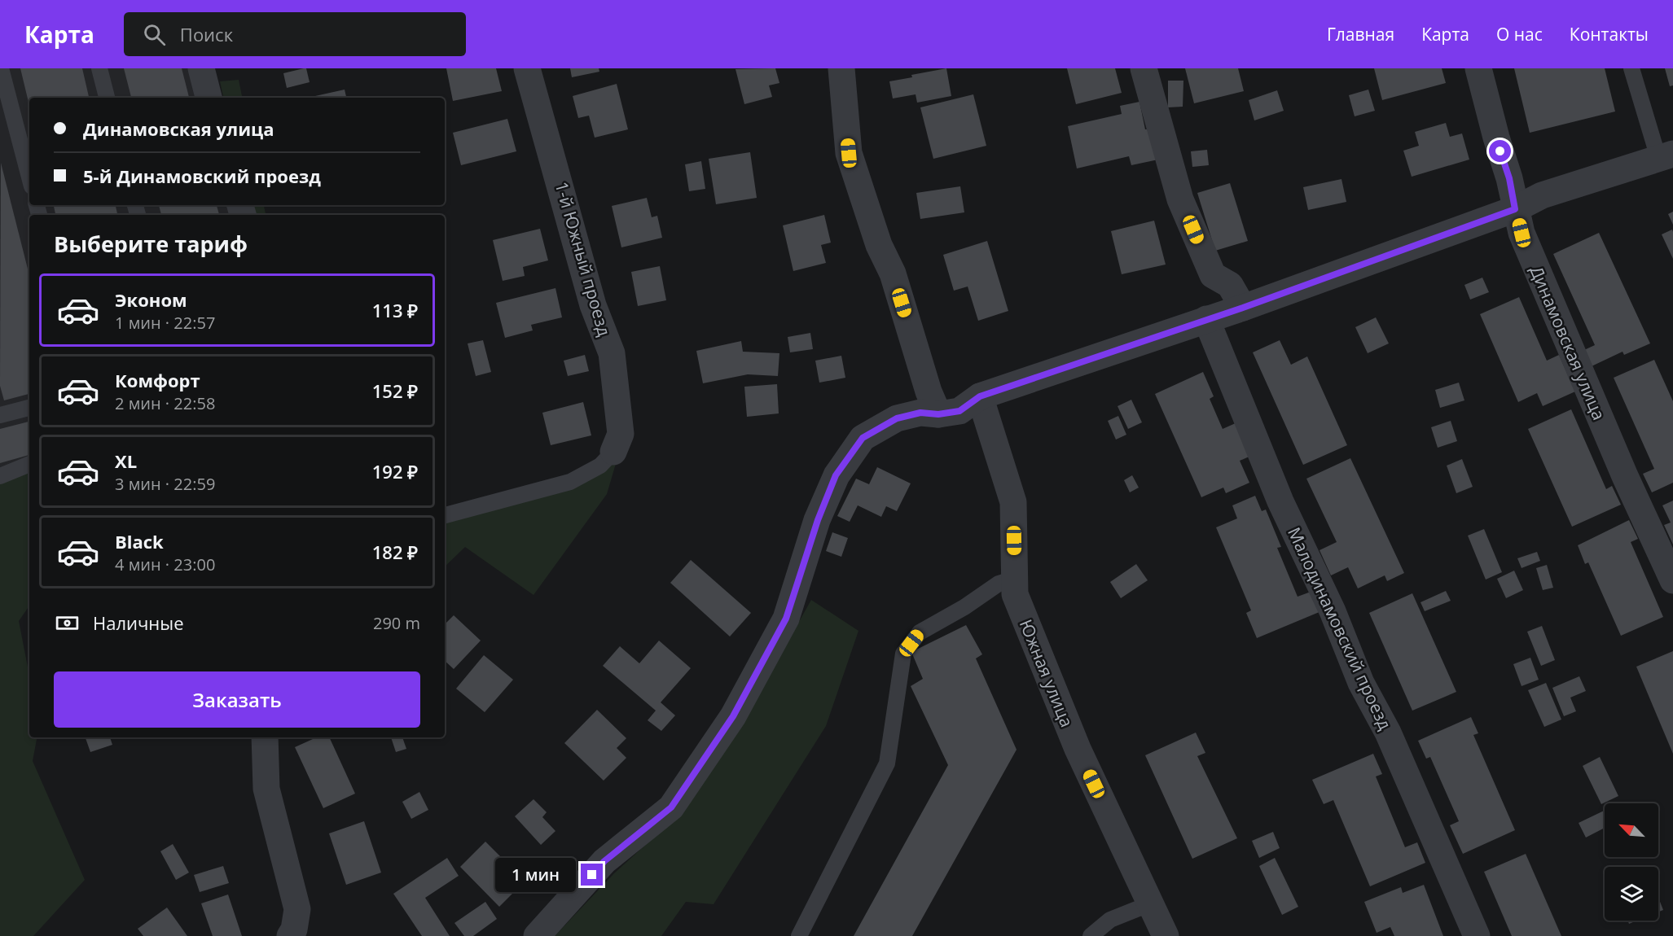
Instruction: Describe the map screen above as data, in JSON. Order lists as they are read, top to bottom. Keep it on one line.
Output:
{"streets":{"street":["1-й Южный проезд","Динамовская улица","Малодинамовский проезд","Южная улица"]},"north":"top left","page":{"header":"Карта","search":"Поиск","nav":["Главная","Карта","О нас","Контакты"],"banner":["Динамовская улица","5-й Динамовский проезд"],"heading":"Выберите тариф","list":[{"name":"Эконом","note":"1 мин · 22:57","value":"113 ₽"},{"name":"Комфорт","note":"2 мин · 22:58","value":"152 ₽"},{"name":"XL","note":"3 мин · 22:59","value":"192 ₽"},{"name":"Black","note":"4 мин · 23:00","value":"182 ₽"}],"pay":["Наличные","290 m"],"buttons":"Заказать","bubble":"1 мин"}}
